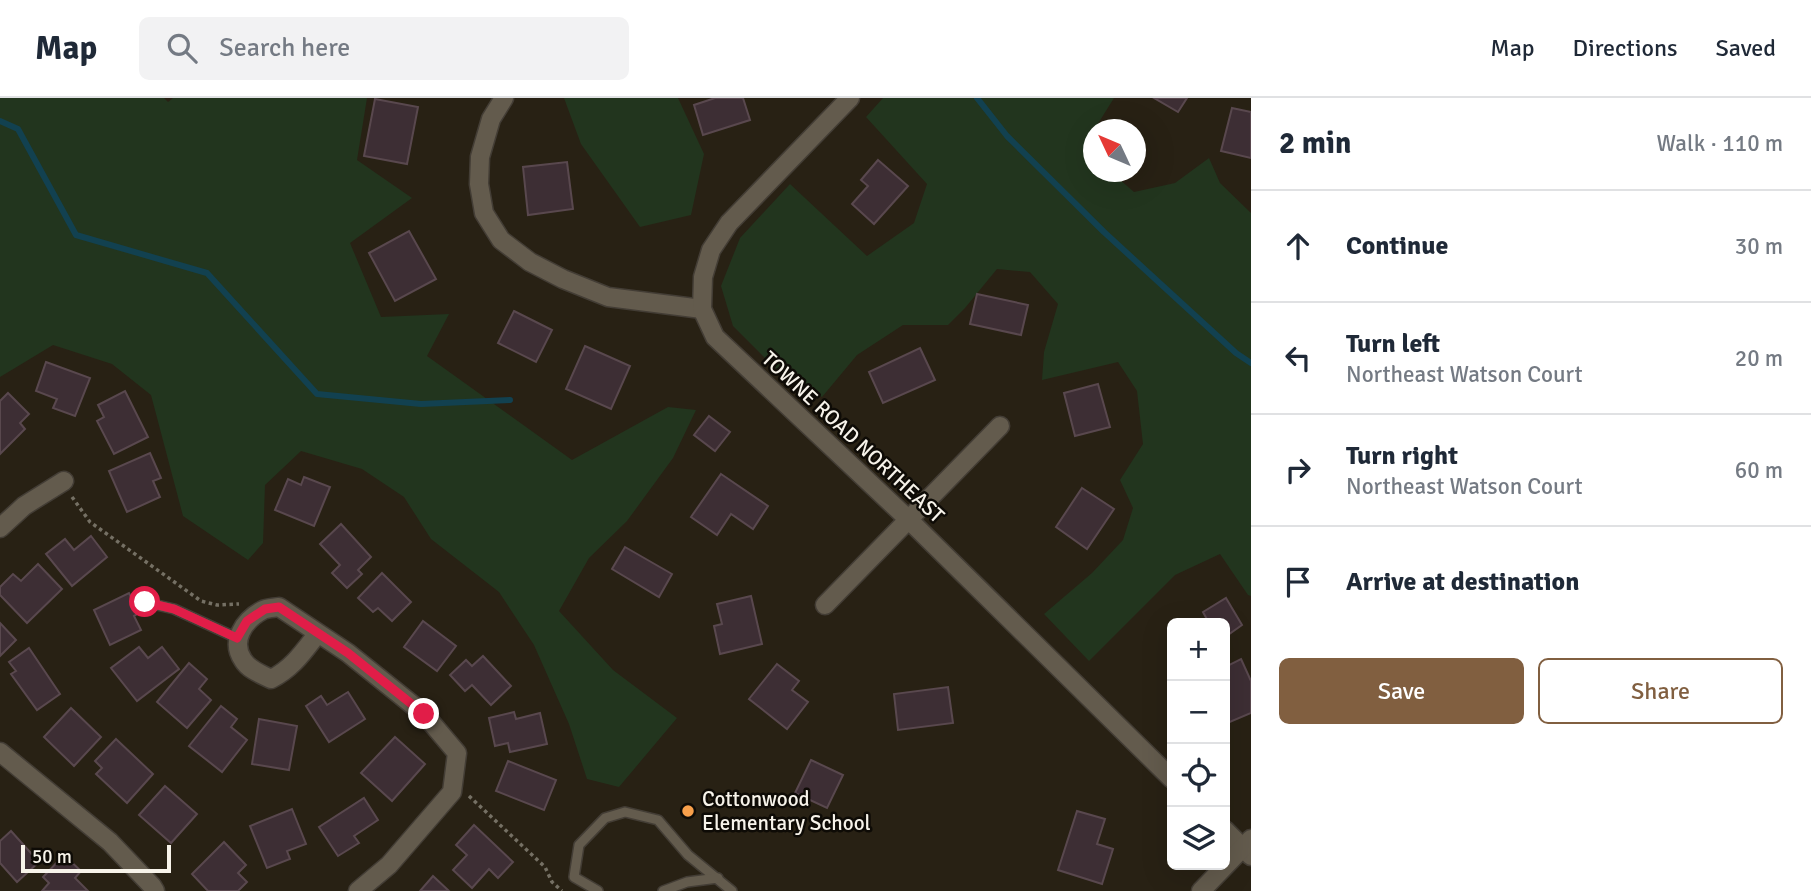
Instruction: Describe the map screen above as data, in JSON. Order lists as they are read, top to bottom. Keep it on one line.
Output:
{"streets":{"street":["TOWNE ROAD NORTHEAST"]},"places":["Cottonwood Elementary School"],"scale_bar":"50 m","north":"top left","page":{"header":"Map","search":"Search here","nav":["Map","Directions","Saved"],"heading":["2 min","Walk · 110 m"],"list":[["Continue","30 m"],["Turn left","Northeast Watson Court","20 m"],["Turn right","Northeast Watson Court","60 m"],"Arrive at destination"],"map_buttons":["+","−"],"buttons":["Save","Share"],"scale":"50 m"}}
